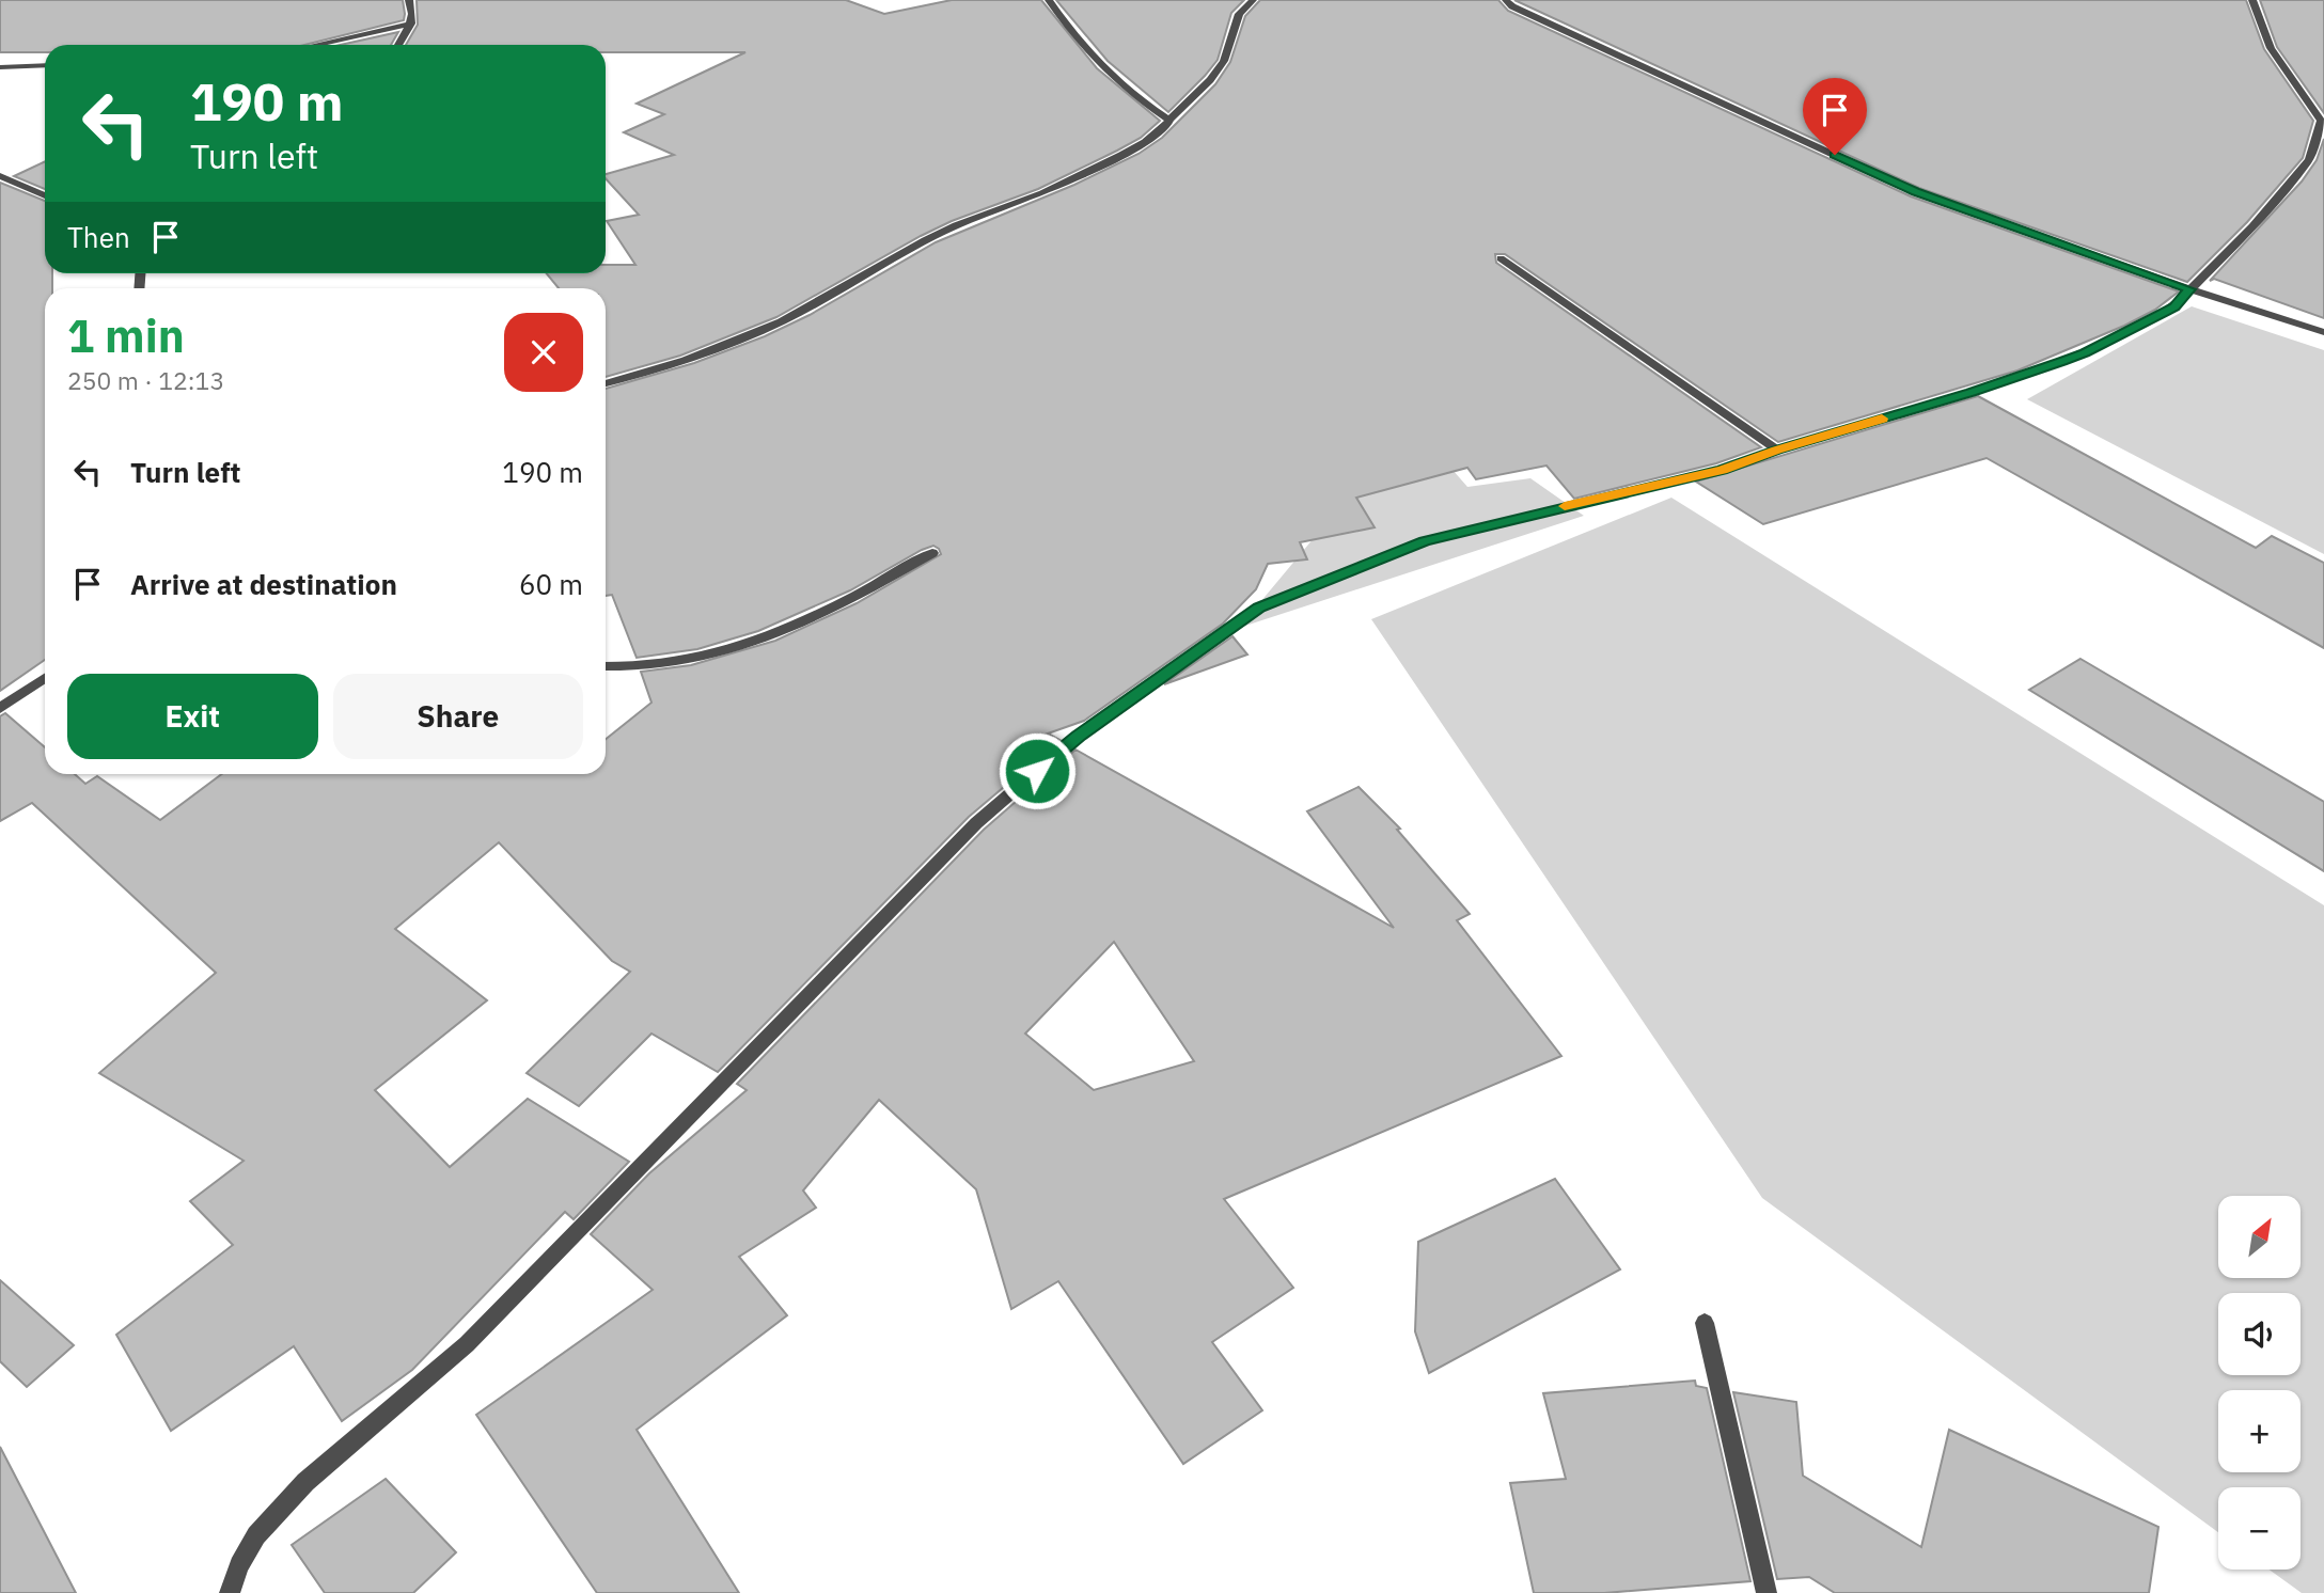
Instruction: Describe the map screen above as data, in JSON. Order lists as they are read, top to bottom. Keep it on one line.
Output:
{"north":"top right","page":{"turn":["190 m","Turn left"],"then":"Then","heading":["1 min","250 m · 12:13"],"list":[{"name":"Turn left","value":"190 m"},{"name":"Arrive at destination","value":"60 m"}],"buttons":["Exit","Share"],"map_buttons":["+","−"]}}
